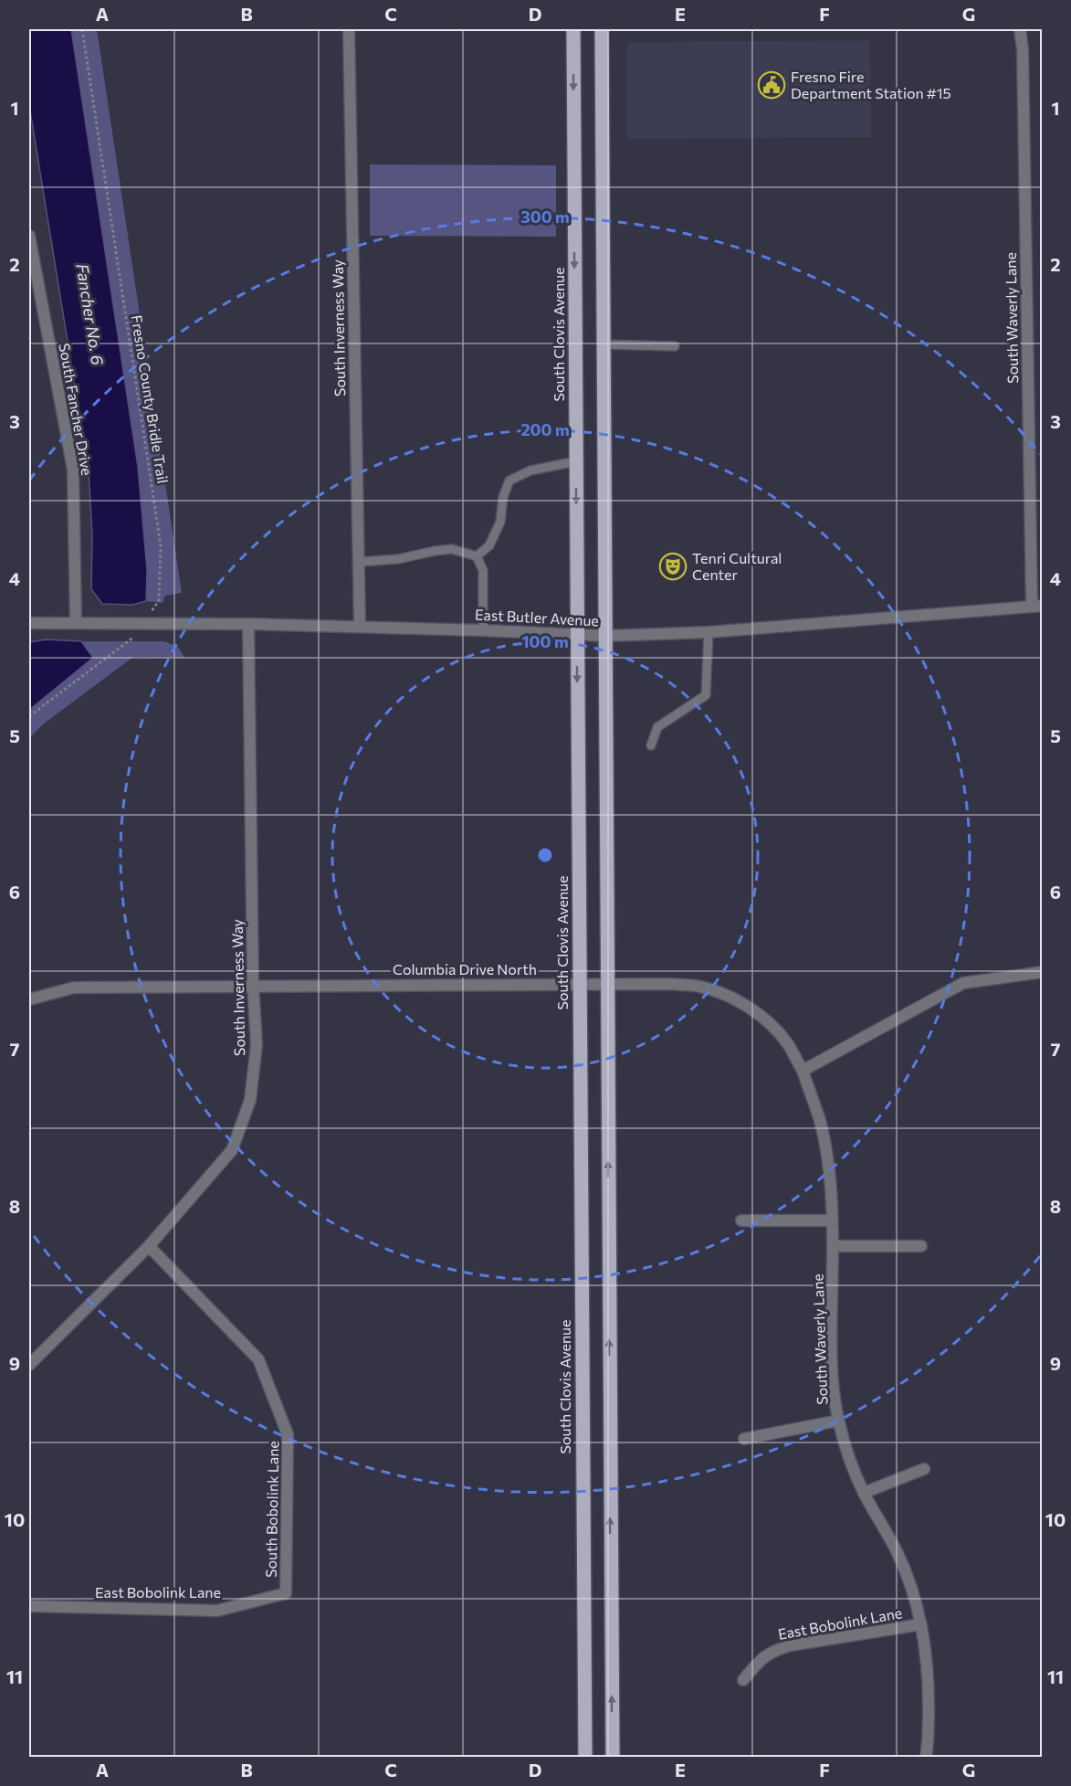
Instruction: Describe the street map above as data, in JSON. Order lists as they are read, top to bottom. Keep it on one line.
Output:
{"streets":{"main road":["South Clovis Avenue"],"street":["South Waverly Lane","South Inverness Way","South Fancher Drive","East Butler Avenue","Columbia Drive North","South Bobolink Lane","East Bobolink Lane"],"path":["Fresno County Bridle Trail"]},"crossings":[["South Waverly Lane","East Butler Avenue"],["South Waverly Lane","Columbia Drive North"],["South Waverly Lane","East Bobolink Lane"],["South Inverness Way","East Butler Avenue"],["South Inverness Way","Columbia Drive North"],["South Inverness Way","South Bobolink Lane"],["South Clovis Avenue","East Butler Avenue"],["South Clovis Avenue","Columbia Drive North"],["Fresno County Bridle Trail","East Butler Avenue"],["South Fancher Drive","East Butler Avenue"],["South Bobolink Lane","East Bobolink Lane"]],"water":["Fancher No. 6"],"places":{"public building":["Fresno Fire Department Station #15"],"theatre":["Tenri Cultural Center"]},"grid":{"columns":["A","B","C","D","E","F","G"],"rows":["1","2","3","4","5","6","7","8","9","10","11"]},"rings":["300 m","200 m","100 m"]}
